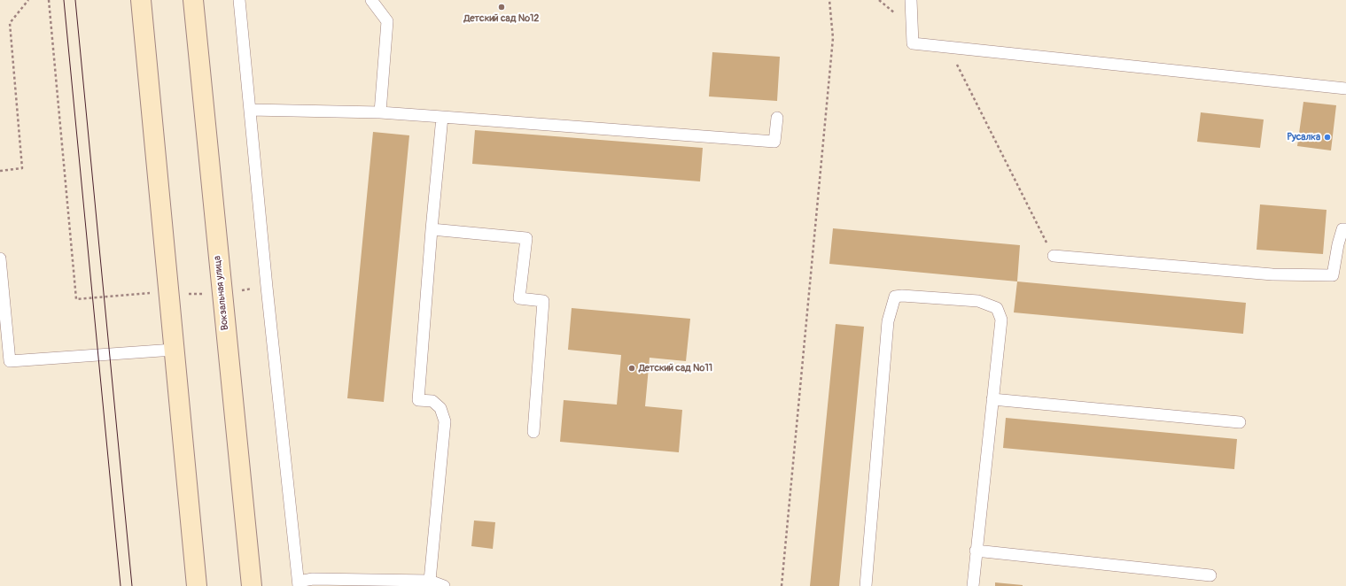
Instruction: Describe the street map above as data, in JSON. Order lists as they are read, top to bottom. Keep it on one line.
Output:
{"streets":{"main road":["Вокзальная улица"]},"places":["Детский сад №12","Русалка","Детский сад №11"]}
